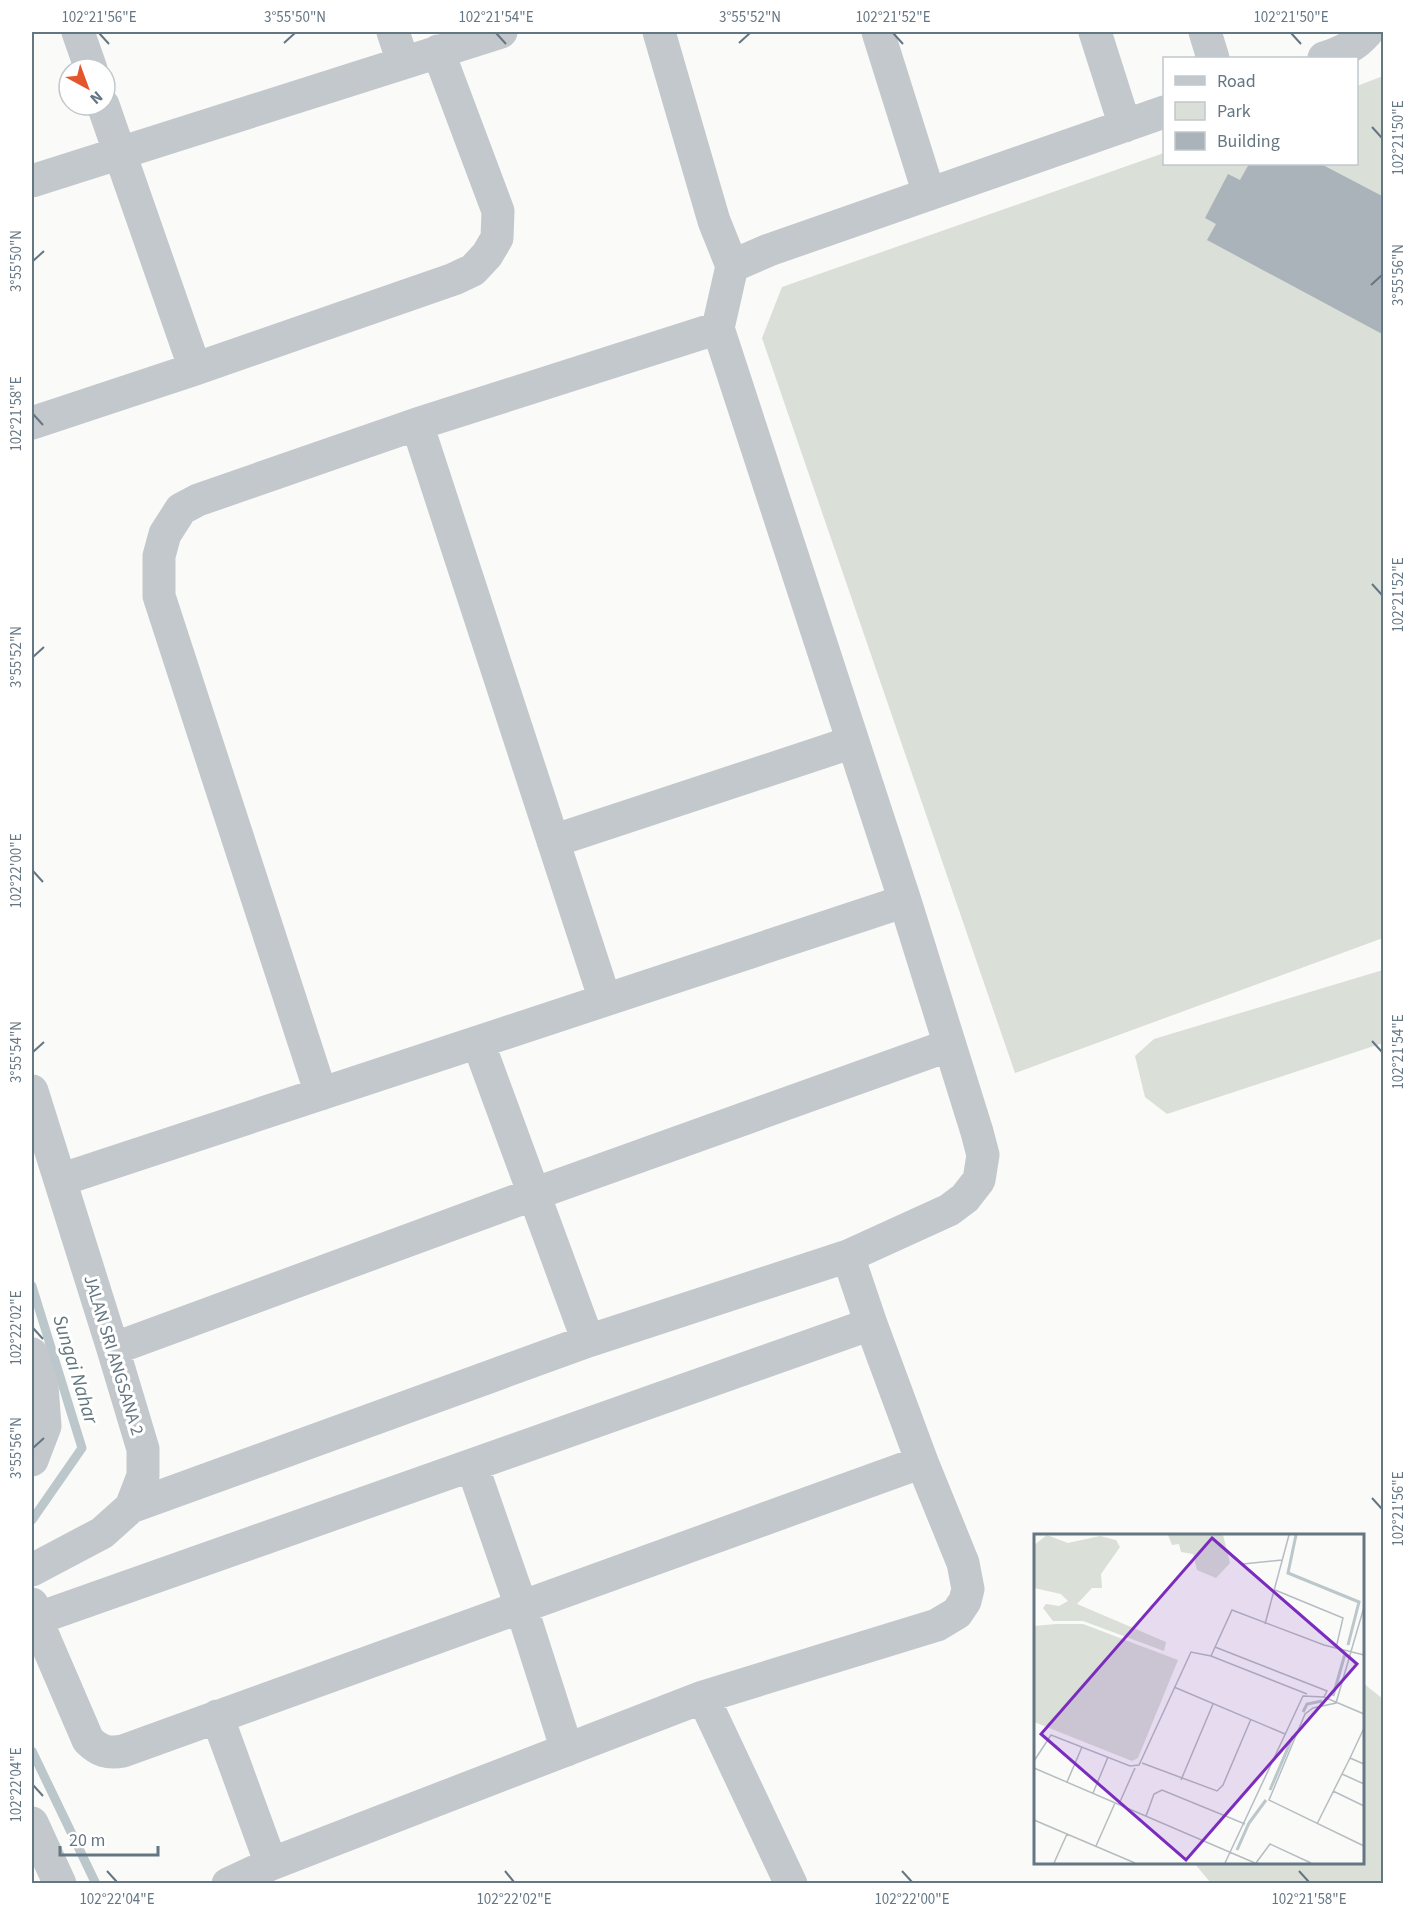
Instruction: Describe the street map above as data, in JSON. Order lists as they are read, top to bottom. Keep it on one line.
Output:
{"streets":{"street":["JALAN SRI ANGSANA 2"]},"water":["Sungai Nahar"],"legend":["Road","Park","Building"],"scale_bar":"20 m","north":"bottom right","coordinates":["102°21'56\"E","3°55'50\"N","102°21'54\"E","3°55'52\"N","102°21'52\"E","102°21'50\"E","3°55'56\"N","102°21'58\"E","102°22'00\"E","3°55'54\"N","102°22'02\"E","102°22'04\"E"]}
